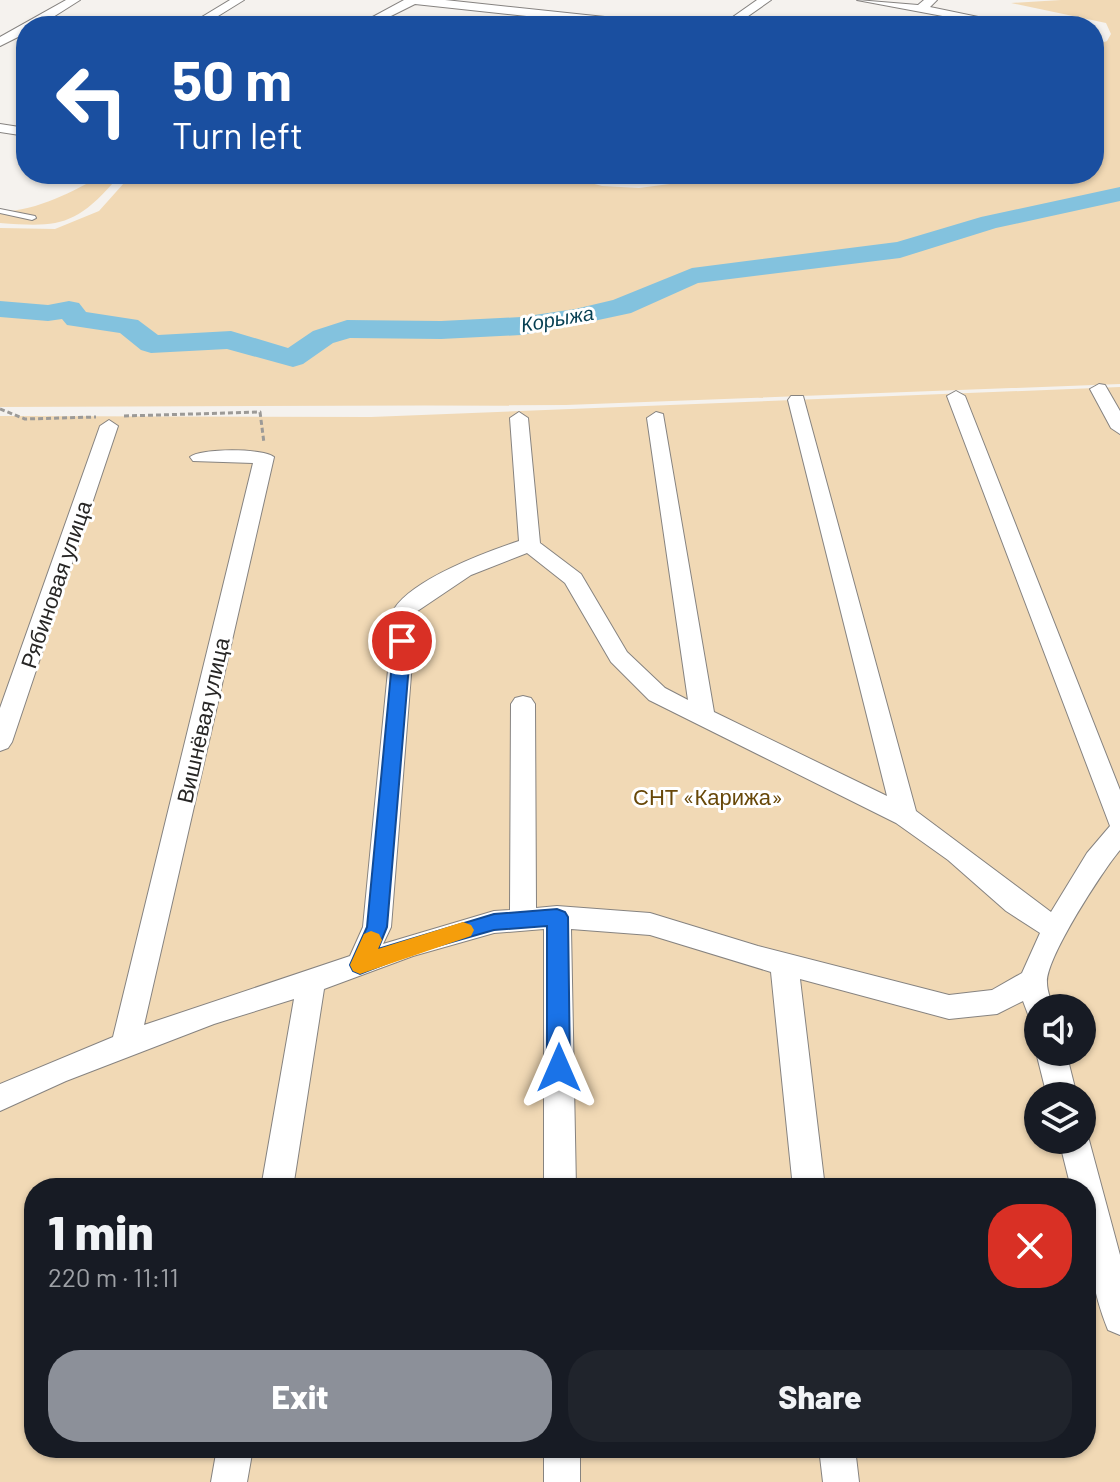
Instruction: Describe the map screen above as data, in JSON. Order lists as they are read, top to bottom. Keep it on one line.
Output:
{"streets":{"street":["Рябиновая улица","Вишнёвая улица"]},"water":["Корыжа"],"parks":["СНТ «Карижа»"],"page":{"turn":["50 m","Turn left"],"heading":["1 min","220 m · 11:11"],"buttons":["Exit","Share"]}}
